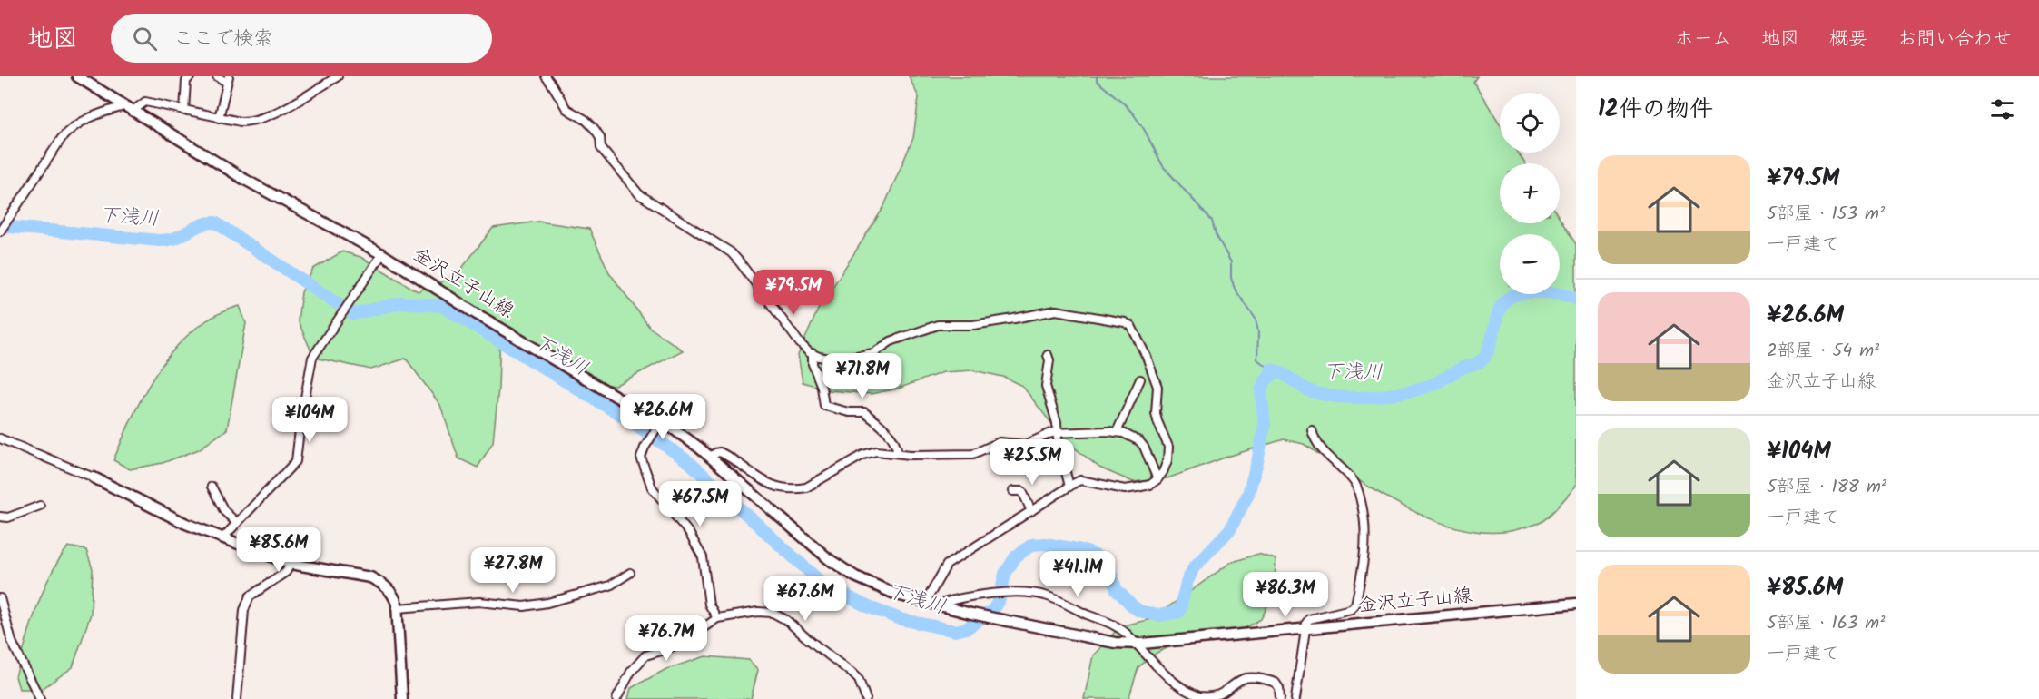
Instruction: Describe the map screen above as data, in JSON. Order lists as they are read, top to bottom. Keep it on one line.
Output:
{"streets":{"street":["金沢立子山線"]},"water":["下浅川"],"page":{"header":"地図","search":"ここで検索","nav":["ホーム","地図","概要","お問い合わせ"],"heading":"12件の物件","map_buttons":["+","−"],"list":[{"name":"¥79.5M","note":"5部屋 · 153 m² · 一戸建て"},{"name":"¥26.6M","note":"2部屋 · 54 m² · 金沢立子山線"},{"name":"¥104M","note":"5部屋 · 188 m² · 一戸建て"},{"name":"¥85.6M","note":"5部屋 · 163 m² · 一戸建て"}],"price":["¥79.5M","¥71.8M","¥26.6M","¥104M","¥25.5M","¥67.5M","¥85.6M","¥27.8M","¥41.1M","¥86.3M","¥67.6M","¥76.7M"]}}
